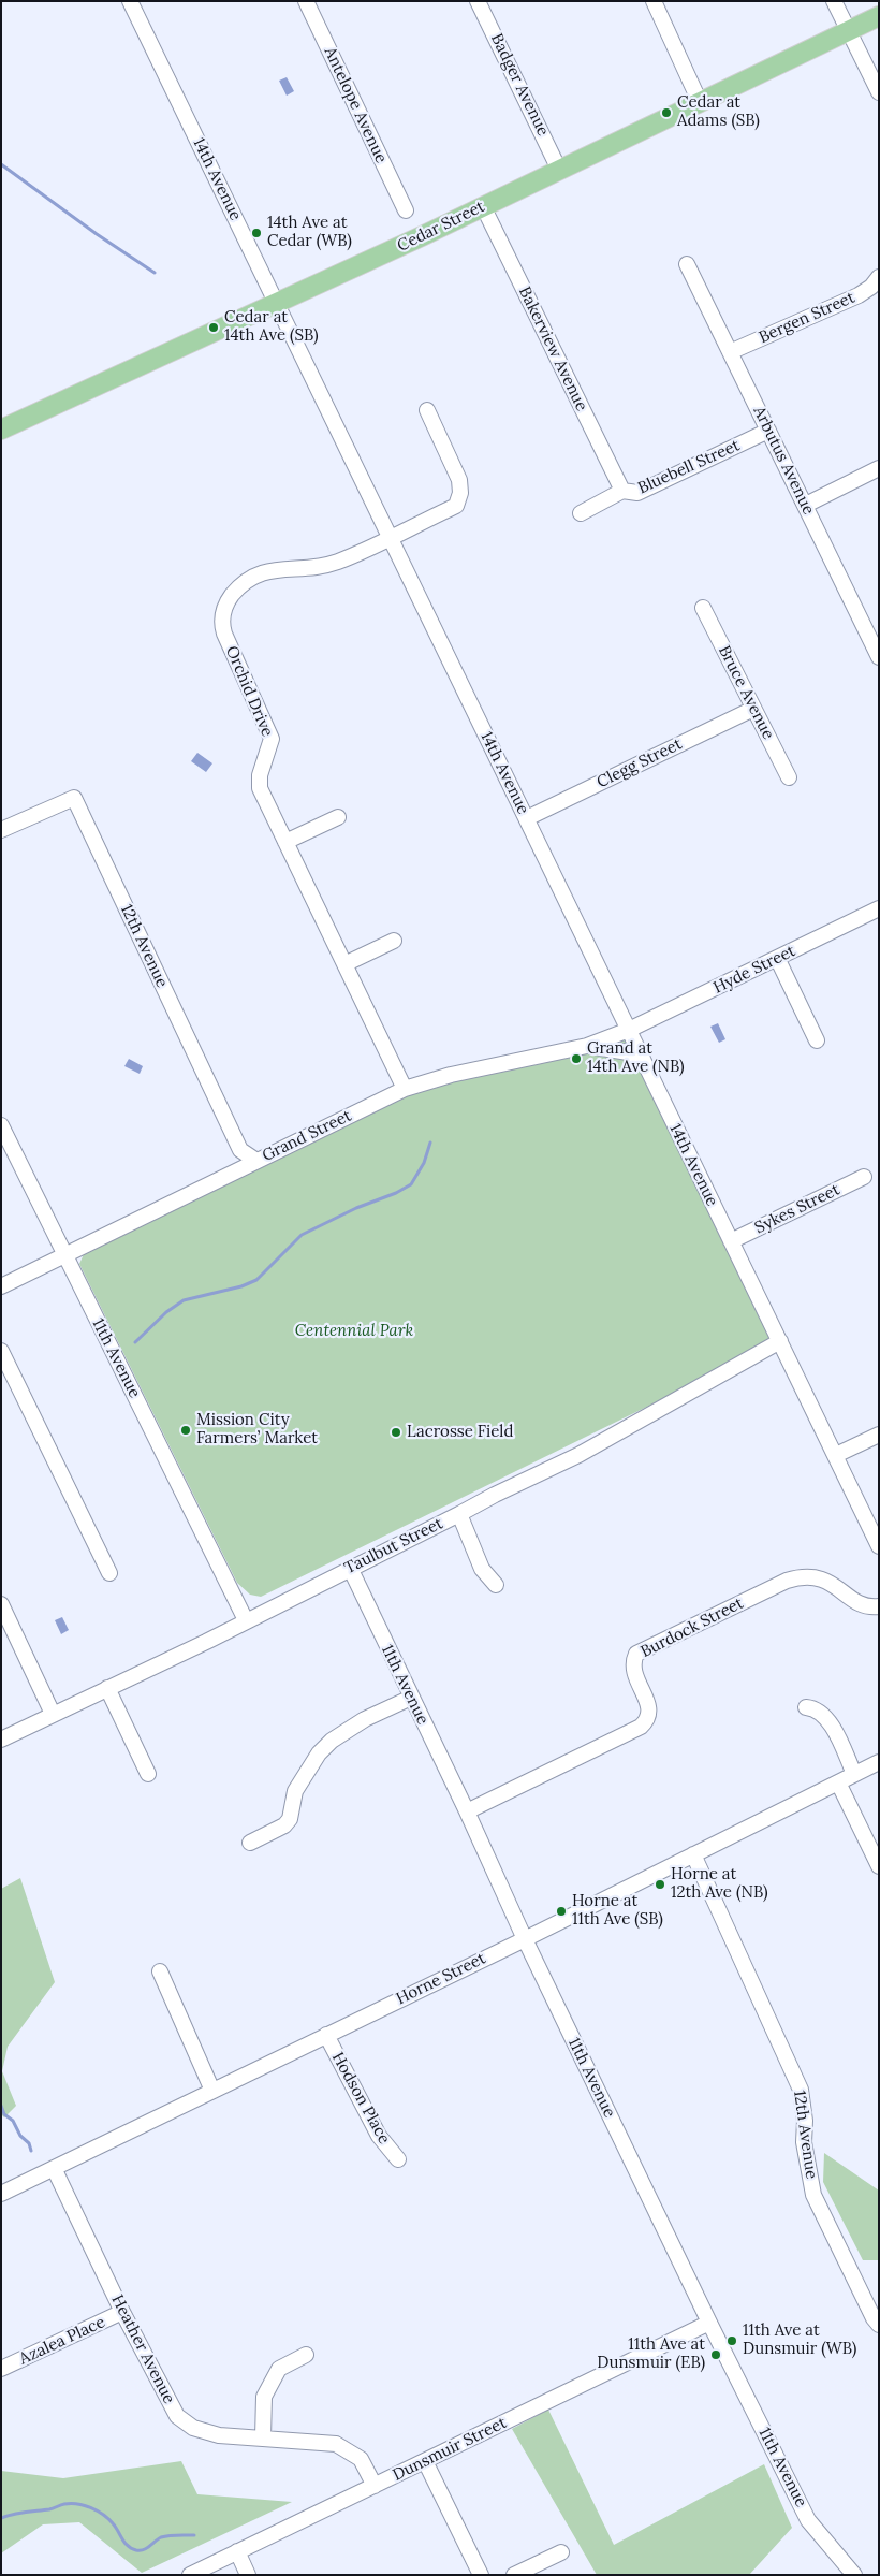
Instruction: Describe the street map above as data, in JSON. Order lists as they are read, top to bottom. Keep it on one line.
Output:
{"streets":{"main road":["Cedar Street"],"street":["Badger Avenue","Antelope Avenue","14th Avenue","Bergen Street","Bakerview Avenue","Arbutus Avenue","Bluebell Street","Orchid Drive","Bruce Avenue","Clegg Street","12th Avenue","Hyde Street","Grand Street","Sykes Street","11th Avenue","Taulbut Street","Burdock Street","Horne Street","Hodson Place","Azalea Place","Heather Avenue","Dunsmuir Street"]},"crossings":[["Badger Avenue","Cedar Street"],["14th Avenue","Cedar Street"],["14th Avenue","Orchid Drive"],["14th Avenue","Clegg Street"],["14th Avenue","Hyde Street"],["14th Avenue","Grand Street"],["14th Avenue","Sykes Street"],["14th Avenue","Taulbut Street"],["Cedar Street","Bakerview Avenue"],["Bergen Street","Arbutus Avenue"],["Bakerview Avenue","Bluebell Street"],["Arbutus Avenue","Bluebell Street"],["Orchid Drive","Grand Street"],["Bruce Avenue","Clegg Street"],["12th Avenue","Grand Street"],["12th Avenue","Horne Street"],["Hyde Street","Grand Street"],["Grand Street","11th Avenue"],["11th Avenue","Taulbut Street"],["11th Avenue","Burdock Street"],["11th Avenue","Horne Street"],["11th Avenue","Dunsmuir Street"],["Horne Street","Hodson Place"],["Horne Street","Heather Avenue"],["Azalea Place","Heather Avenue"],["Heather Avenue","Dunsmuir Street"]],"parks":["Centennial Park"],"places":["Cedar at Adams (SB)","14th Ave at Cedar (WB)","Cedar at 14th Ave (SB)","Grand at 14th Ave (NB)","Mission City Farmers’ Market","Lacrosse Field","Horne at 12th Ave (NB)","Horne at 11th Ave (SB)","11th Ave at Dunsmuir (WB)","11th Ave at Dunsmuir (EB)"]}
